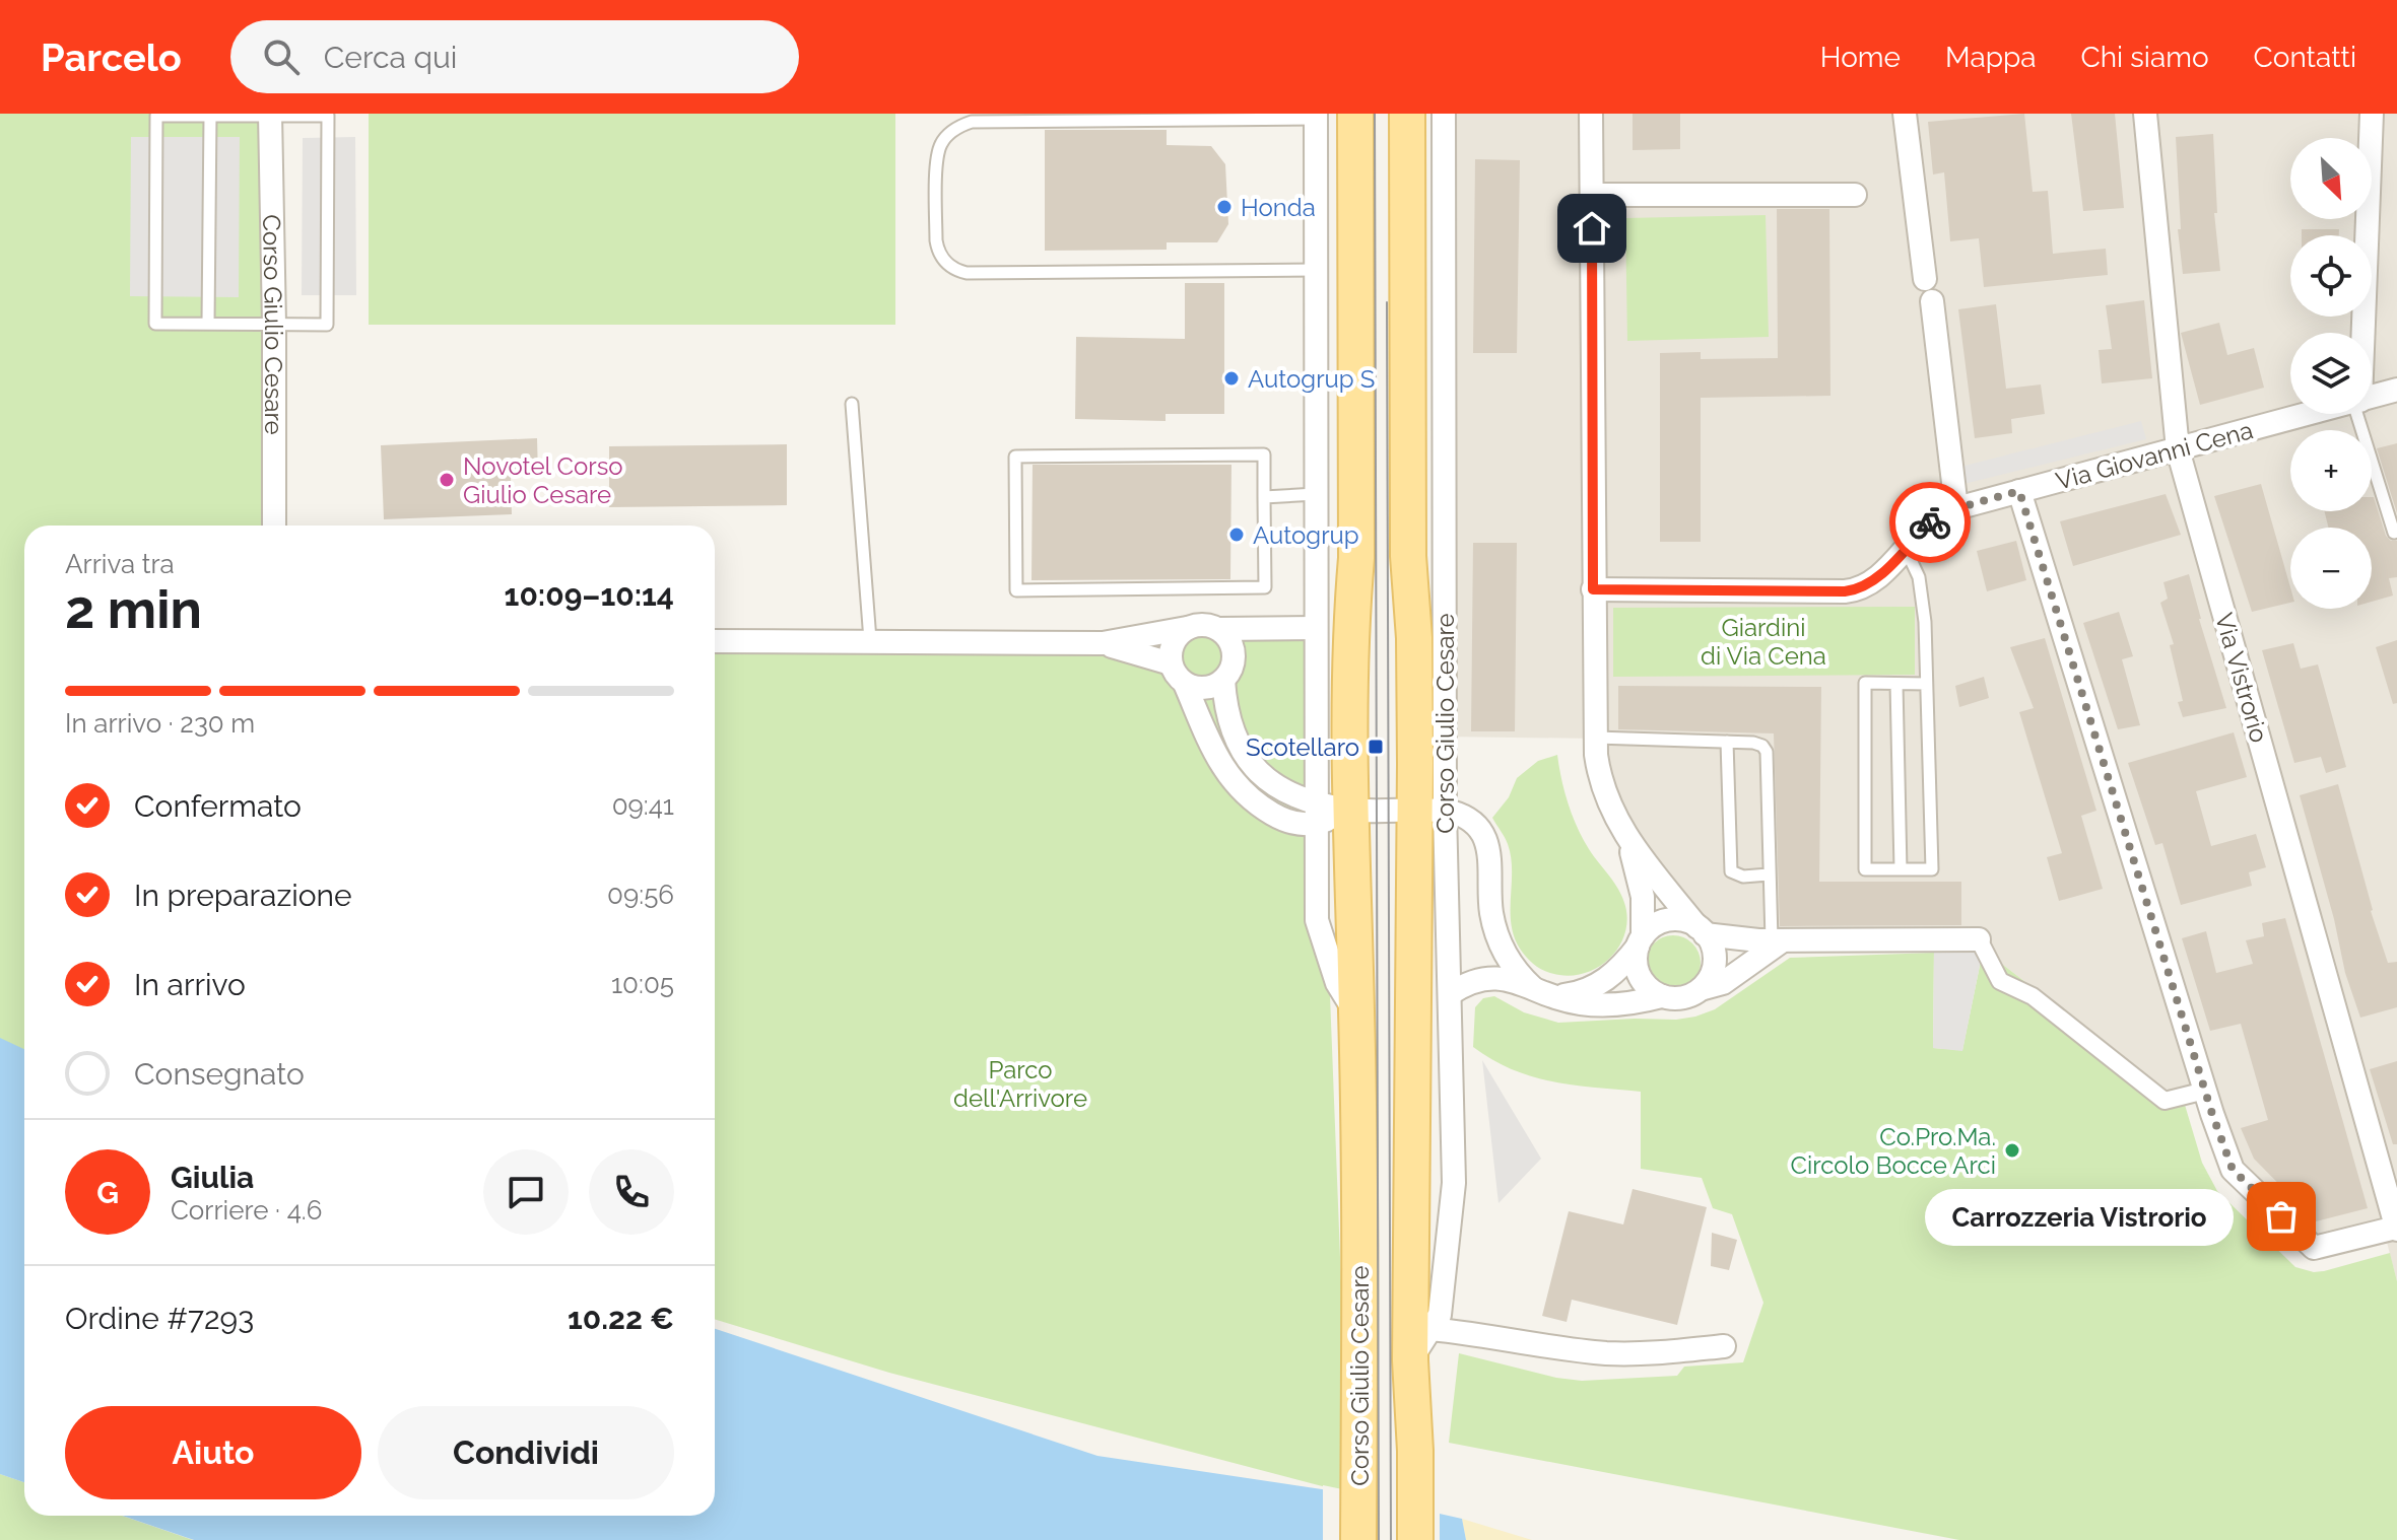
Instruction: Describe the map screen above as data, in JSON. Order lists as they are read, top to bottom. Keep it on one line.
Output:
{"streets":{"main road":["Corso Giulio Cesare"],"street":["Via Giovanni Cena","Via Vistrorio"]},"crossings":[["Via Giovanni Cena","Via Vistrorio"]],"parks":["Giardini di Via Cena","Parco dell'Arrivore"],"places":{"other":["Honda","Autogrup S","Novotel Corso Giulio Cesare","Autogrup","Co.Pro.Ma. Circolo Bocce Arci","Carrozzeria Vistrorio"],"transit":["Scotellaro"]},"north":"bottom right","page":{"header":"Parcelo","search":"Cerca qui","nav":["Home","Mappa","Chi siamo","Contatti"],"map_buttons":["+","−"],"heading":["2 min","Arriva tra","10:09–10:14"],"panel":["Giulia","Corriere · 4.6","Ordine #7293","10.22 €"],"bar":"In arrivo · 230 m","list":[["Confermato","09:41"],["In preparazione","09:56"],["In arrivo","10:05"],"Consegnato"],"round":"G","bubble":"Carrozzeria Vistrorio","buttons":["Aiuto","Condividi"]}}
